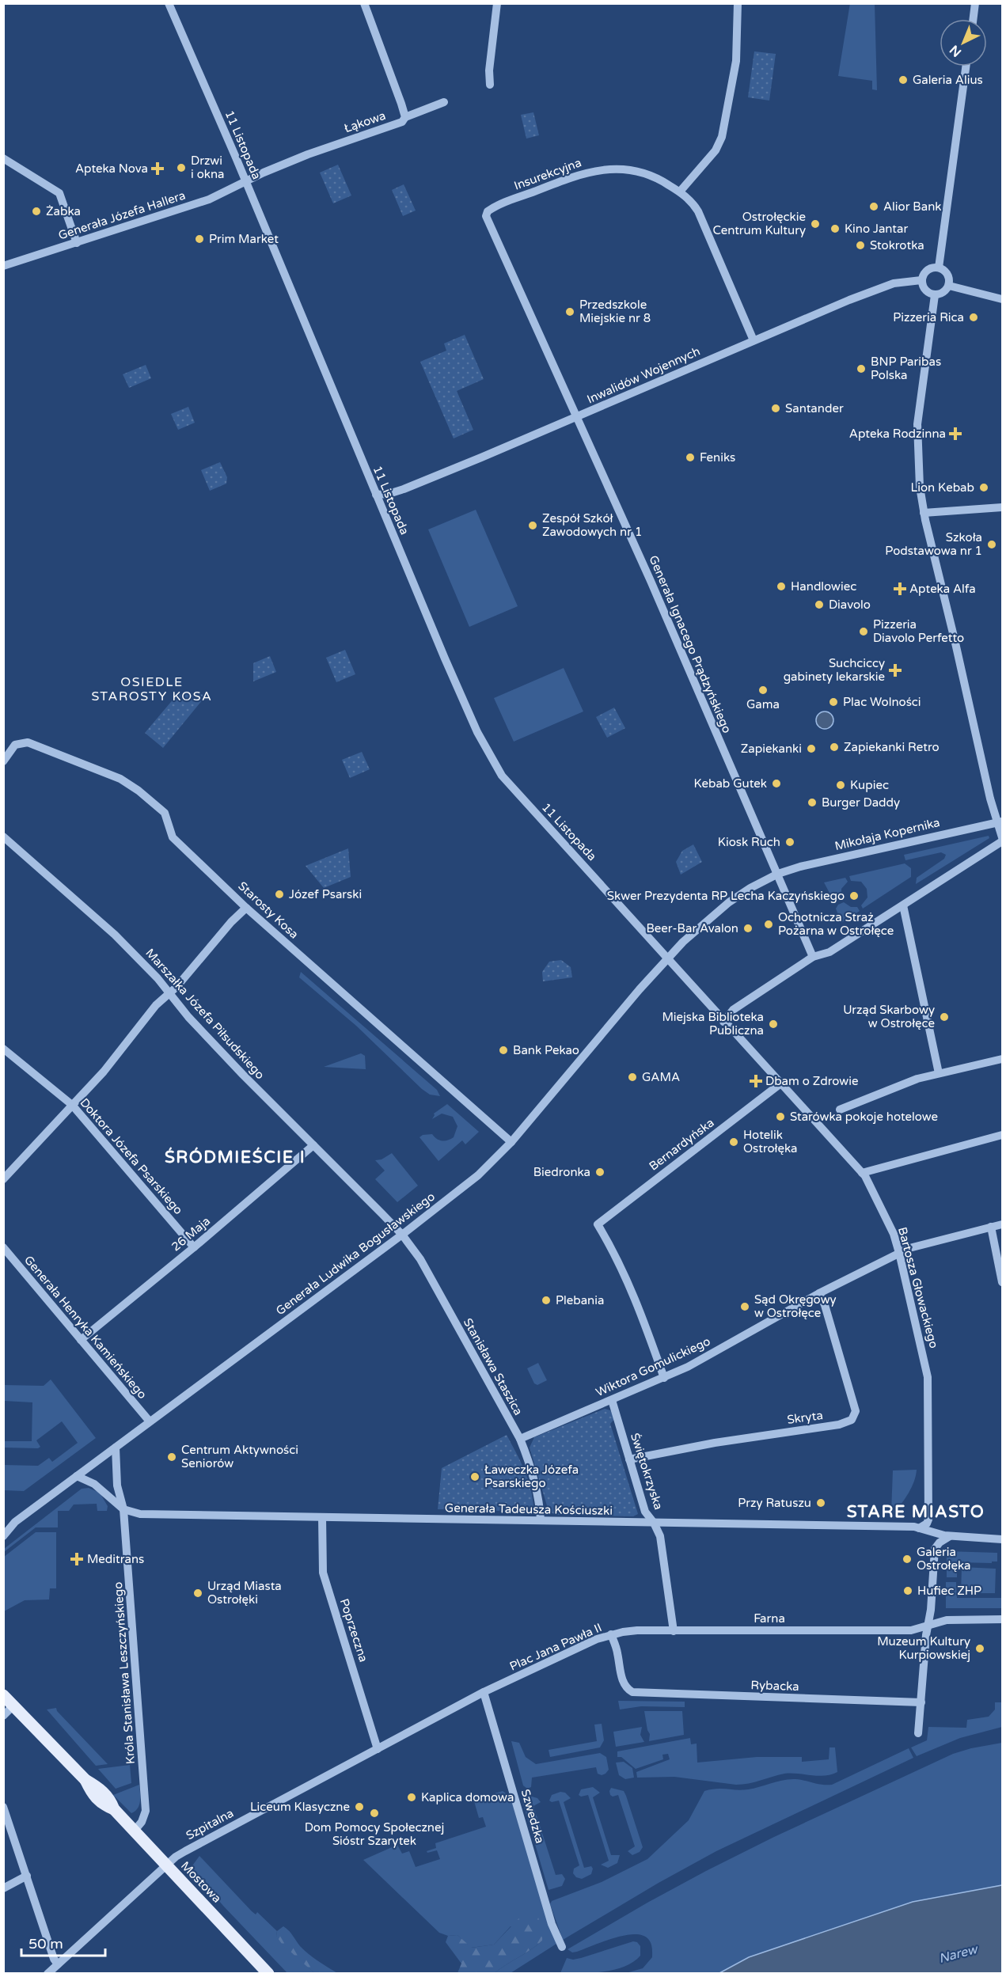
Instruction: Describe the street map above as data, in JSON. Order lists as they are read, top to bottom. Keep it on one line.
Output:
{"streets":{"main road":["Mostowa"],"street":["Łąkowa","11 Listopada","Insurekcyjna","Generała Józefa Hallera","Inwalidów Wojennych","Generała Ignacego Prądzyńskiego","Mikołaja Kopernika","Starosty Kosa","Marszałka Józefa Piłsudskiego","Bernardyńska","Doktora Józefa Psarskiego","26 Maja","Generała Ludwika Bogusławskiego","Bartosza Głowackiego","Generała Henryka Kamieńskiego","Stanisława Staszica","Wiktora Gomulickiego","Skryta","Świętokrzyska","Generała Tadeusza Kościuszki","Farna","Poprzeczna","Plac Jana Pawła II","Króla Stanisława Leszczyńskiego","Rybacka","Szwedzka","Szpitalna"]},"crossings":[["Łąkowa","11 Listopada"],["Łąkowa","Generała Józefa Hallera"],["11 Listopada","Generała Józefa Hallera"],["11 Listopada","Inwalidów Wojennych"],["11 Listopada","Mikołaja Kopernika"],["11 Listopada","Generała Ludwika Bogusławskiego"],["11 Listopada","Bartosza Głowackiego"],["Insurekcyjna","Inwalidów Wojennych"],["Insurekcyjna","Generała Ignacego Prądzyńskiego"],["Inwalidów Wojennych","Generała Ignacego Prądzyńskiego"],["Generała Ignacego Prądzyńskiego","Mikołaja Kopernika"],["Mikołaja Kopernika","Generała Ludwika Bogusławskiego"],["Mikołaja Kopernika","Bartosza Głowackiego"],["Starosty Kosa","Generała Ludwika Bogusławskiego"],["Marszałka Józefa Piłsudskiego","26 Maja"],["Marszałka Józefa Piłsudskiego","Generała Ludwika Bogusławskiego"],["Marszałka Józefa Piłsudskiego","Stanisława Staszica"],["Bernardyńska","Bartosza Głowackiego"],["Bernardyńska","Wiktora Gomulickiego"],["Doktora Józefa Psarskiego","26 Maja"],["26 Maja","Generała Henryka Kamieńskiego"],["Generała Ludwika Bogusławskiego","Bartosza Głowackiego"],["Generała Ludwika Bogusławskiego","Generała Henryka Kamieńskiego"],["Generała Ludwika Bogusławskiego","Stanisława Staszica"],["Generała Ludwika Bogusławskiego","Króla Stanisława Leszczyńskiego"],["Bartosza Głowackiego","Wiktora Gomulickiego"],["Bartosza Głowackiego","Generała Tadeusza Kościuszki"],["Stanisława Staszica","Wiktora Gomulickiego"],["Stanisława Staszica","Generała Tadeusza Kościuszki"],["Wiktora Gomulickiego","Skryta"],["Wiktora Gomulickiego","Świętokrzyska"],["Skryta","Świętokrzyska"],["Świętokrzyska","Generała Tadeusza Kościuszki"],["Świętokrzyska","Farna"],["Generała Tadeusza Kościuszki","Poprzeczna"],["Generała Tadeusza Kościuszki","Króla Stanisława Leszczyńskiego"],["Farna","Plac Jana Pawła II"],["Poprzeczna","Szpitalna"],["Plac Jana Pawła II","Rybacka"],["Plac Jana Pawła II","Szwedzka"],["Plac Jana Pawła II","Szpitalna"],["Króla Stanisława Leszczyńskiego","Mostowa"],["Szwedzka","Szpitalna"],["Szpitalna","Mostowa"]],"districts":["OSIEDLE STAROSTY KOSA","ŚRÓDMIEŚCIE I","STARE MIASTO"],"water":["Narew"],"places":{"other":["Galeria Alius","Drzwi i okna","Alior Bank","Żabka","Ostrołęckie Centrum Kultury","Kino Jantar","Prim Market","Stokrotka","Przedszkole Miejskie nr 8","Pizzeria Rica","BNP Paribas Polska","Santander","Feniks","Lion Kebab","Zespół Szkół Zawodowych nr 1","Szkoła Podstawowa nr 1","Handlowiec","Diavolo","Pizzeria Diavolo Perfetto","Gama","Plac Wolności","Zapiekanki Retro","Zapiekanki","Kebab Gutek","Kupiec","Burger Daddy","Kiosk Ruch","Józef Psarski","Skwer Prezydenta RP Lecha Kaczyńskiego","Ochotnicza Straż Pożarna w Ostrołęce","Beer-Bar Avalon","Urząd Skarbowy w Ostrołęce","Miejska Biblioteka Publiczna","Bank Pekao","GAMA","Starówka pokoje hotelowe","Hotelik Ostrołęka","Biedronka","Plebania","Sąd Okręgowy w Ostrołęce","Centrum Aktywności Seniorów","Ławeczka Józefa Psarskiego","Przy Ratuszu","Galeria Ostrołęka","Hufiec ZHP","Urząd Miasta Ostrołęki","Muzeum Kultury Kurpiowskiej","Kaplica domowa","Liceum Klasyczne","Dom Pomocy Społecznej Sióstr Szarytek"],"health":["Apteka Nova","Apteka Rodzinna","Apteka Alfa","Suchciccy gabinety lekarskie","Dbam o Zdrowie","Meditrans"]},"scale_bar":"50 m","north":"bottom left"}
